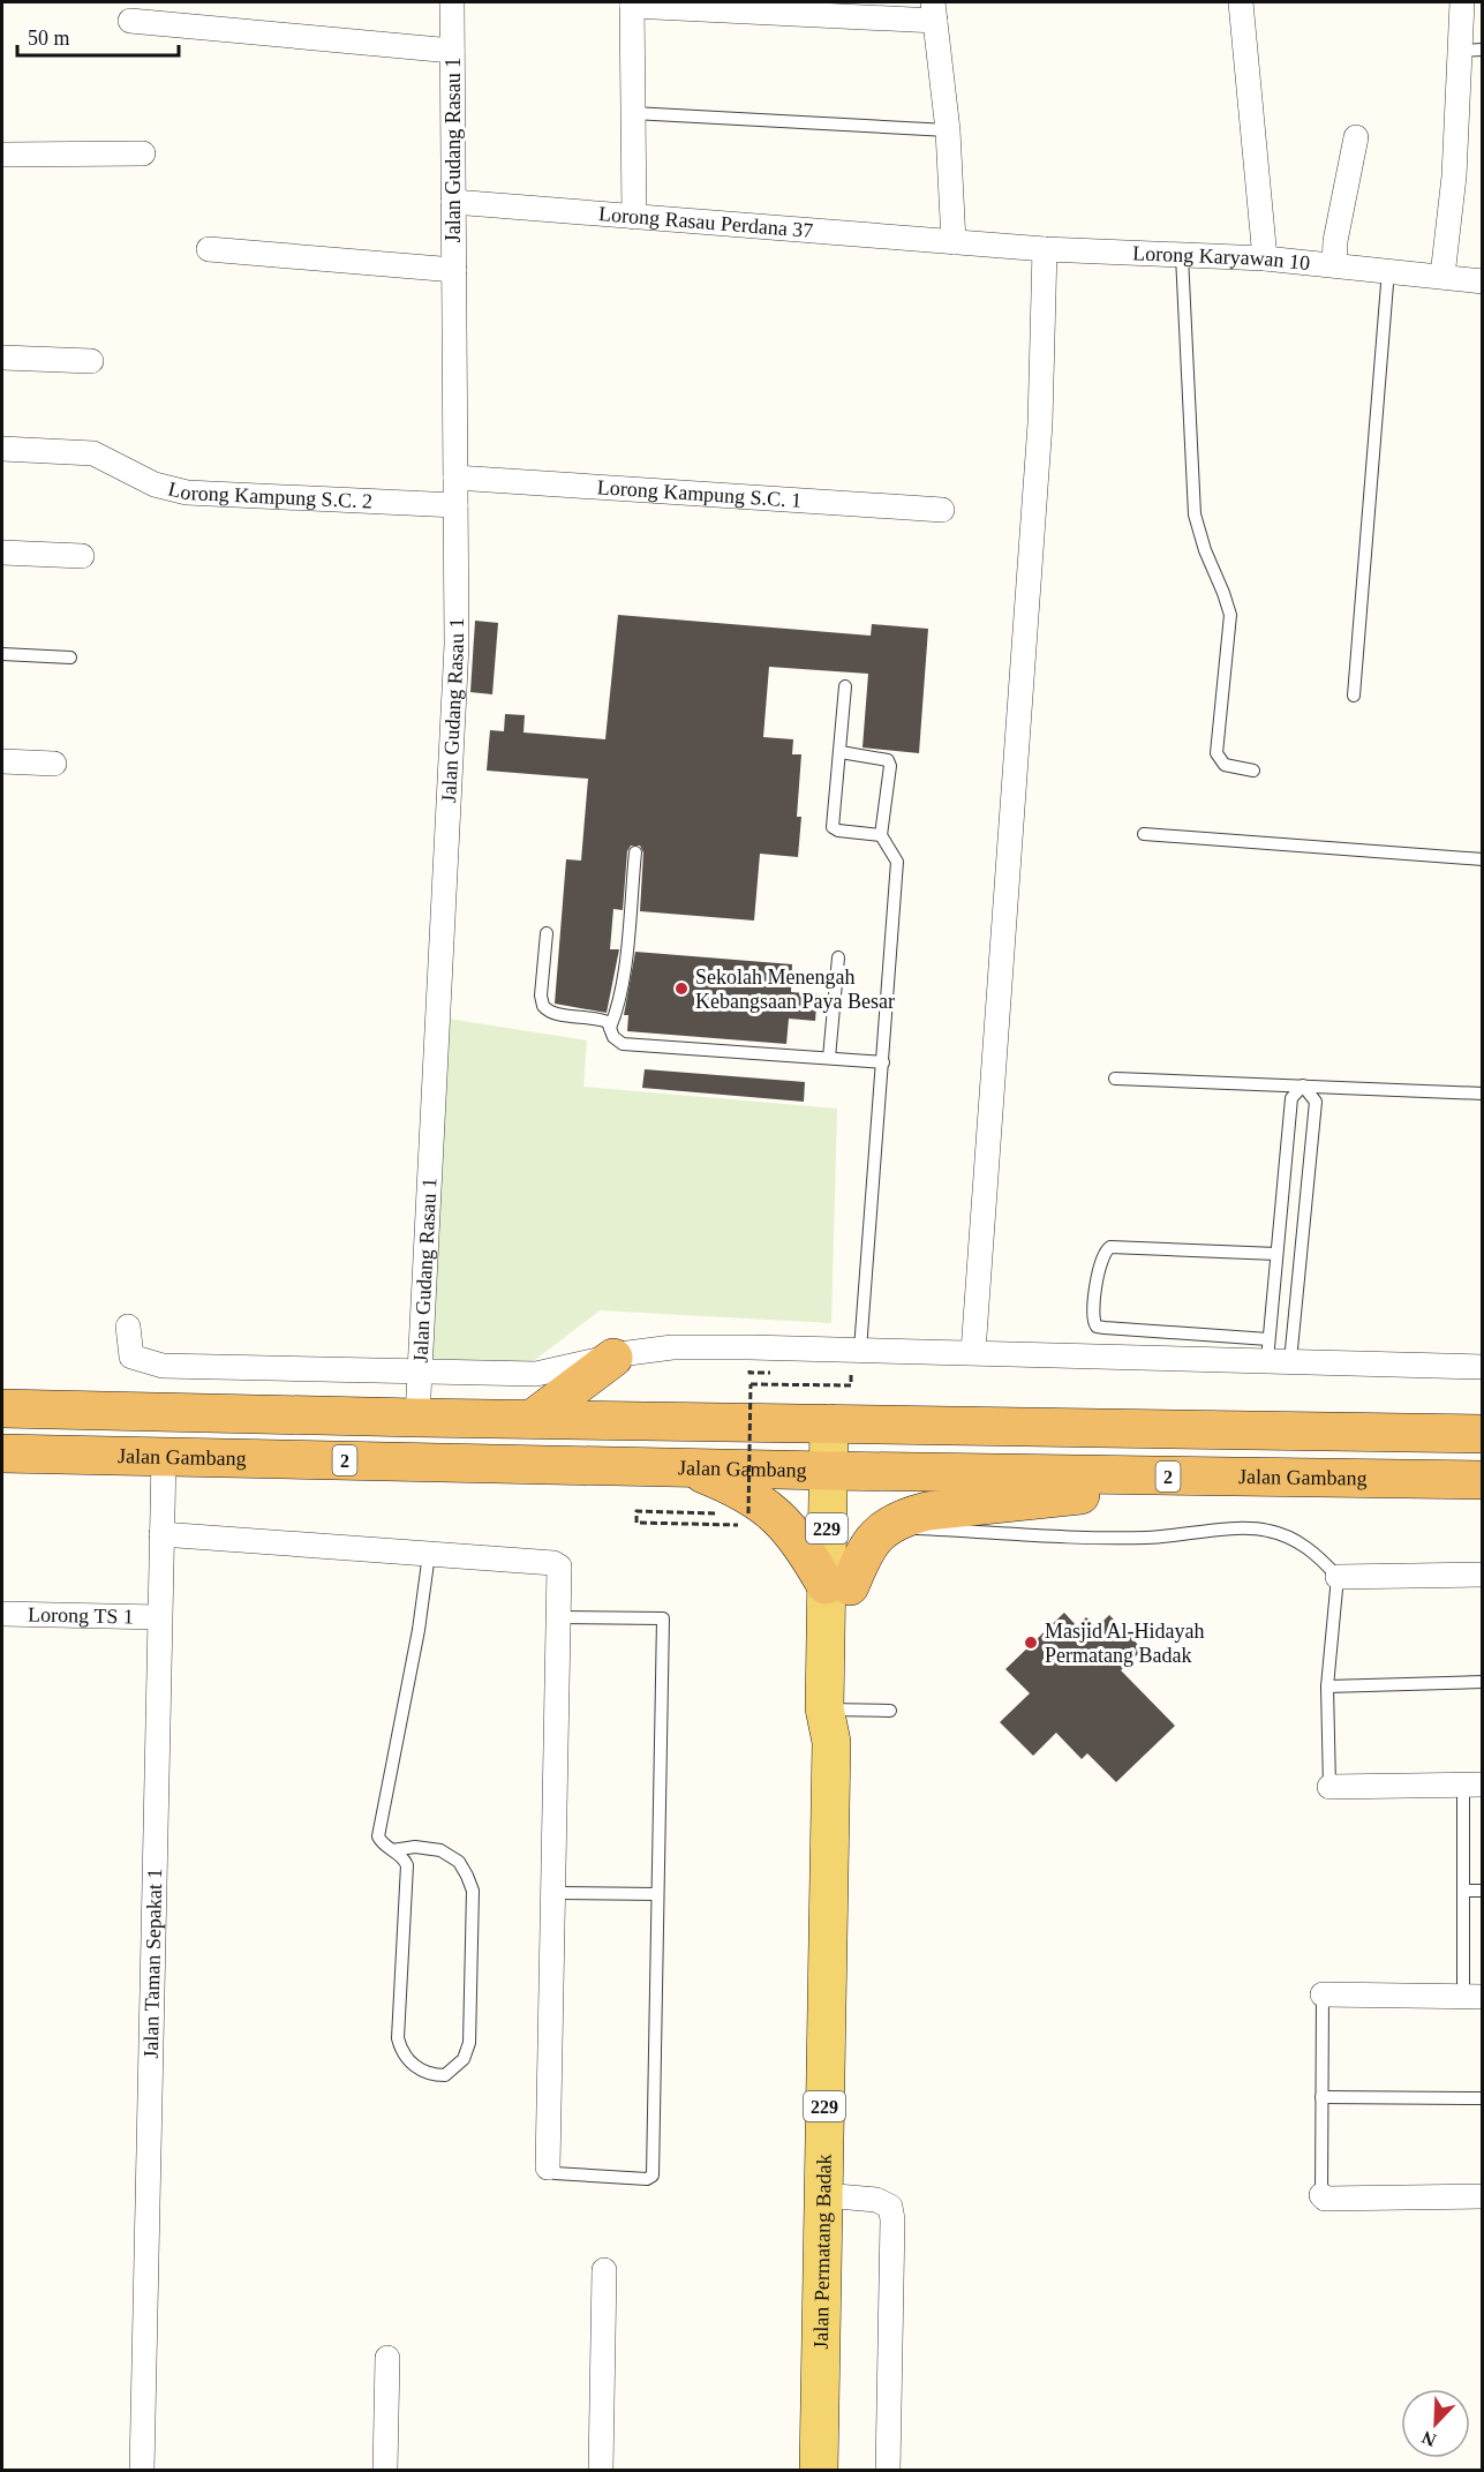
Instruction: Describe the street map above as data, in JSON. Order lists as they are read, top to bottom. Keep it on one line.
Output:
{"streets":{"highway":["Jalan Gambang","2"],"main road":["229","Jalan Permatang Badak"],"street":["Jalan Gudang Rasau 1","Lorong Rasau Perdana 37","Lorong Karyawan 10","Lorong Kampung S.C. 2","Lorong Kampung S.C. 1","Lorong TS 1","Jalan Taman Sepakat 1"]},"crossings":[["Jalan Gudang Rasau 1","Lorong Rasau Perdana 37"],["Jalan Gudang Rasau 1","Lorong Kampung S.C. 2"],["Jalan Gudang Rasau 1","Lorong Kampung S.C. 1"],["Jalan Gudang Rasau 1","2"],["Lorong Rasau Perdana 37","Lorong Karyawan 10"],["Jalan Gambang","Jalan Taman Sepakat 1"],["Jalan Gambang","Jalan Permatang Badak"],["2","Jalan Permatang Badak"],["Lorong TS 1","Jalan Taman Sepakat 1"]],"places":["Sekolah Menengah Kebangsaan Paya Besar","Masjid Al-Hidayah Permatang Badak"],"scale_bar":"50 m","north":"bottom left"}
